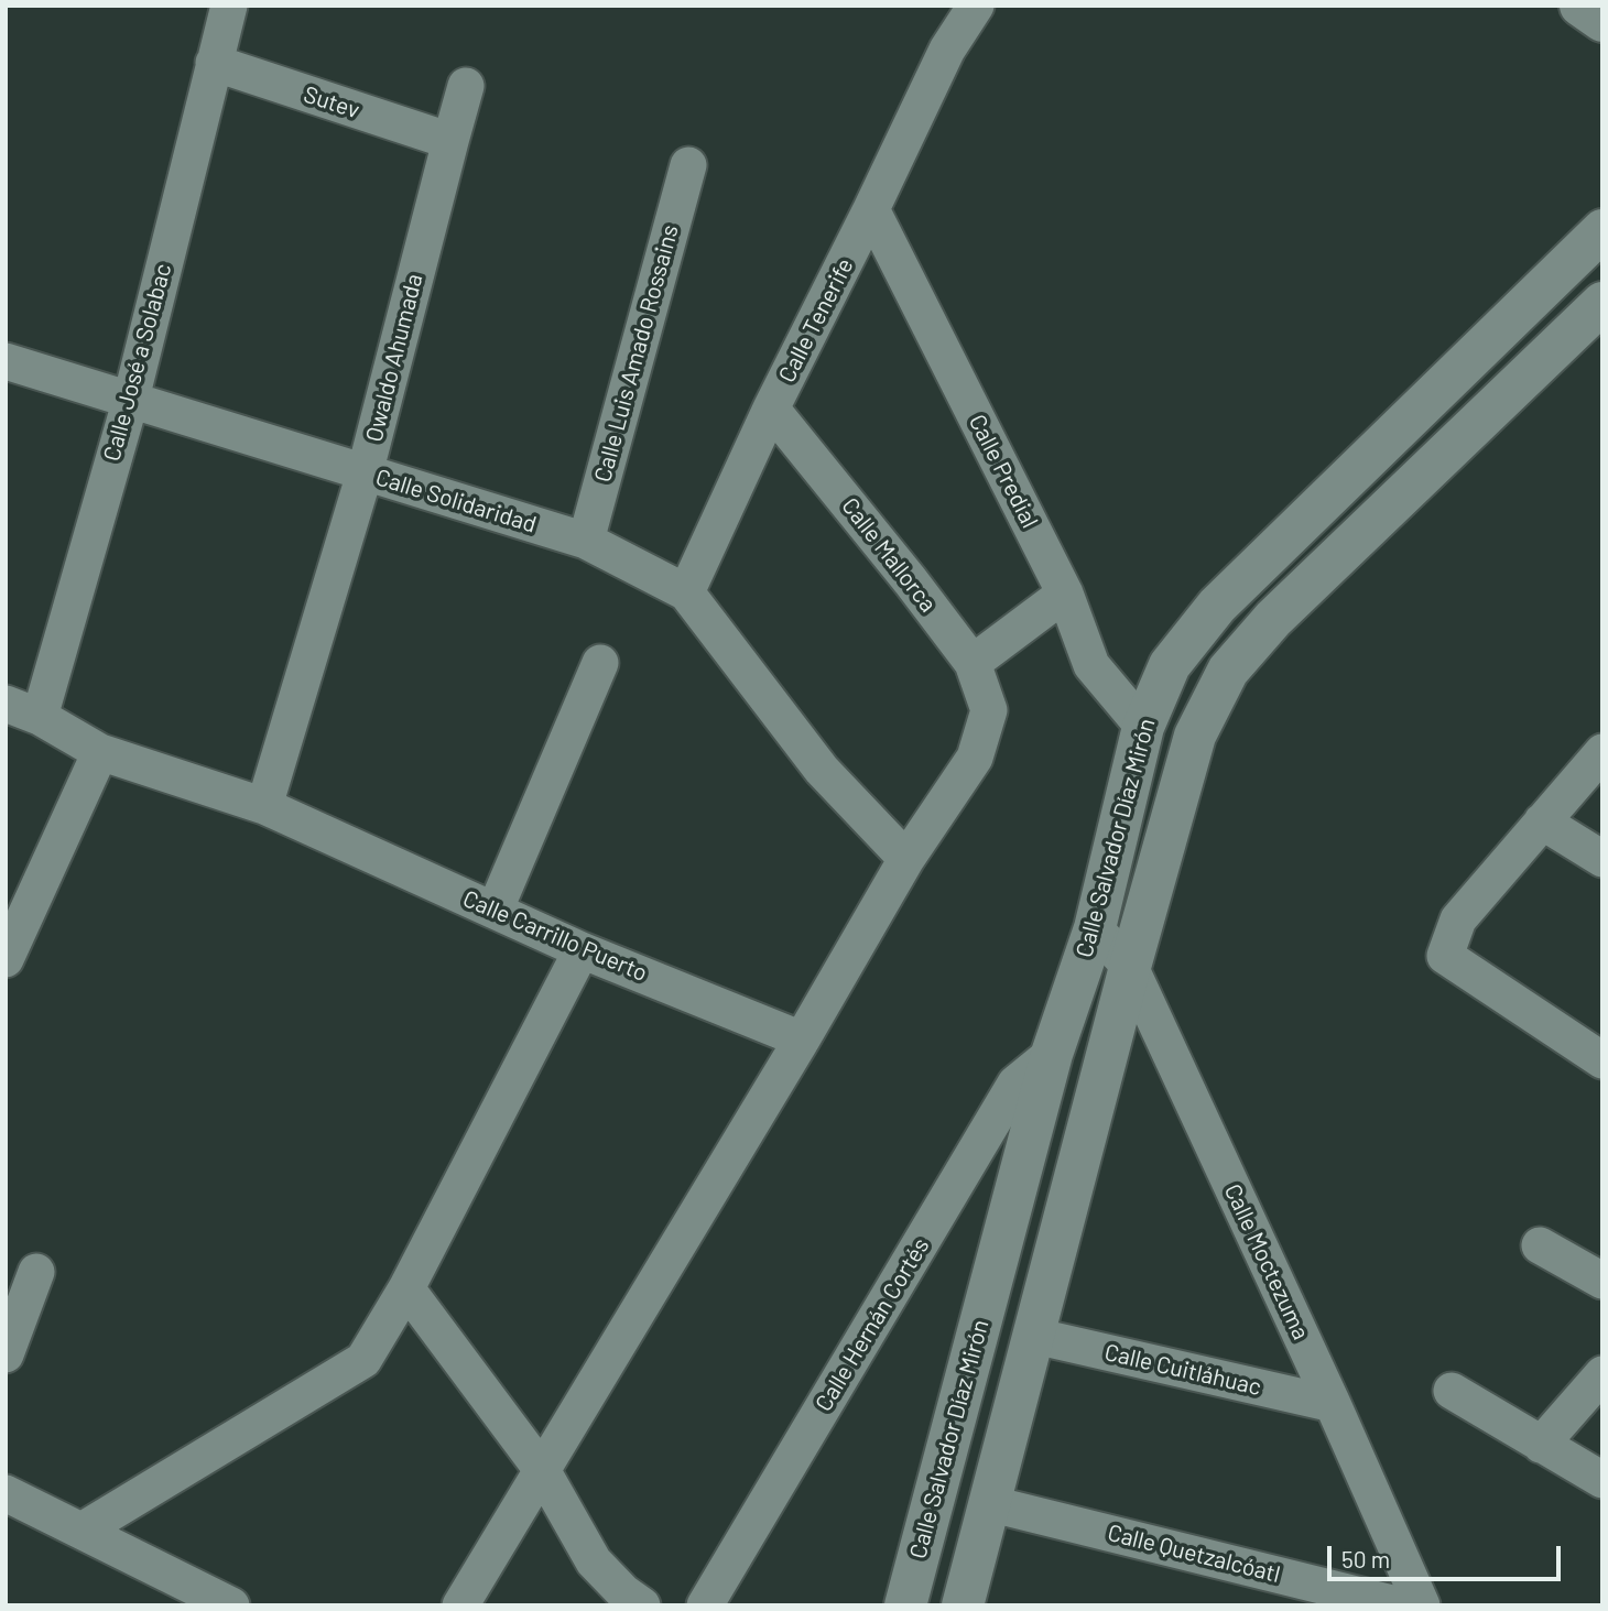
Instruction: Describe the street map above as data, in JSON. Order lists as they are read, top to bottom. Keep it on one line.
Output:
{"streets":{"street":["Sutev","Calle Tenerife","Calle Luis Amado Rossains","Owaldo Ahumada","Calle José a Solabac","Calle Predial","Calle Solidaridad","Calle Mallorca","Calle Salvador Díaz Mirón","Calle Carrillo Puerto","Calle Moctezuma","Calle Hernán Cortés","Calle Cuitláhuac","Calle Quetzalcóatl"]},"crossings":[["Sutev","Owaldo Ahumada"],["Sutev","Calle José a Solabac"],["Calle Tenerife","Calle Predial"],["Calle Tenerife","Calle Solidaridad"],["Calle Tenerife","Calle Mallorca"],["Calle Luis Amado Rossains","Calle Solidaridad"],["Owaldo Ahumada","Calle Solidaridad"],["Owaldo Ahumada","Calle Carrillo Puerto"],["Calle José a Solabac","Calle Solidaridad"],["Calle José a Solabac","Calle Carrillo Puerto"],["Calle Predial","Calle Salvador Díaz Mirón"],["Calle Solidaridad","Calle Mallorca"],["Calle Salvador Díaz Mirón","Calle Moctezuma"],["Calle Salvador Díaz Mirón","Calle Hernán Cortés"],["Calle Salvador Díaz Mirón","Calle Cuitláhuac"],["Calle Salvador Díaz Mirón","Calle Quetzalcóatl"],["Calle Moctezuma","Calle Cuitláhuac"]],"scale_bar":"50 m"}
